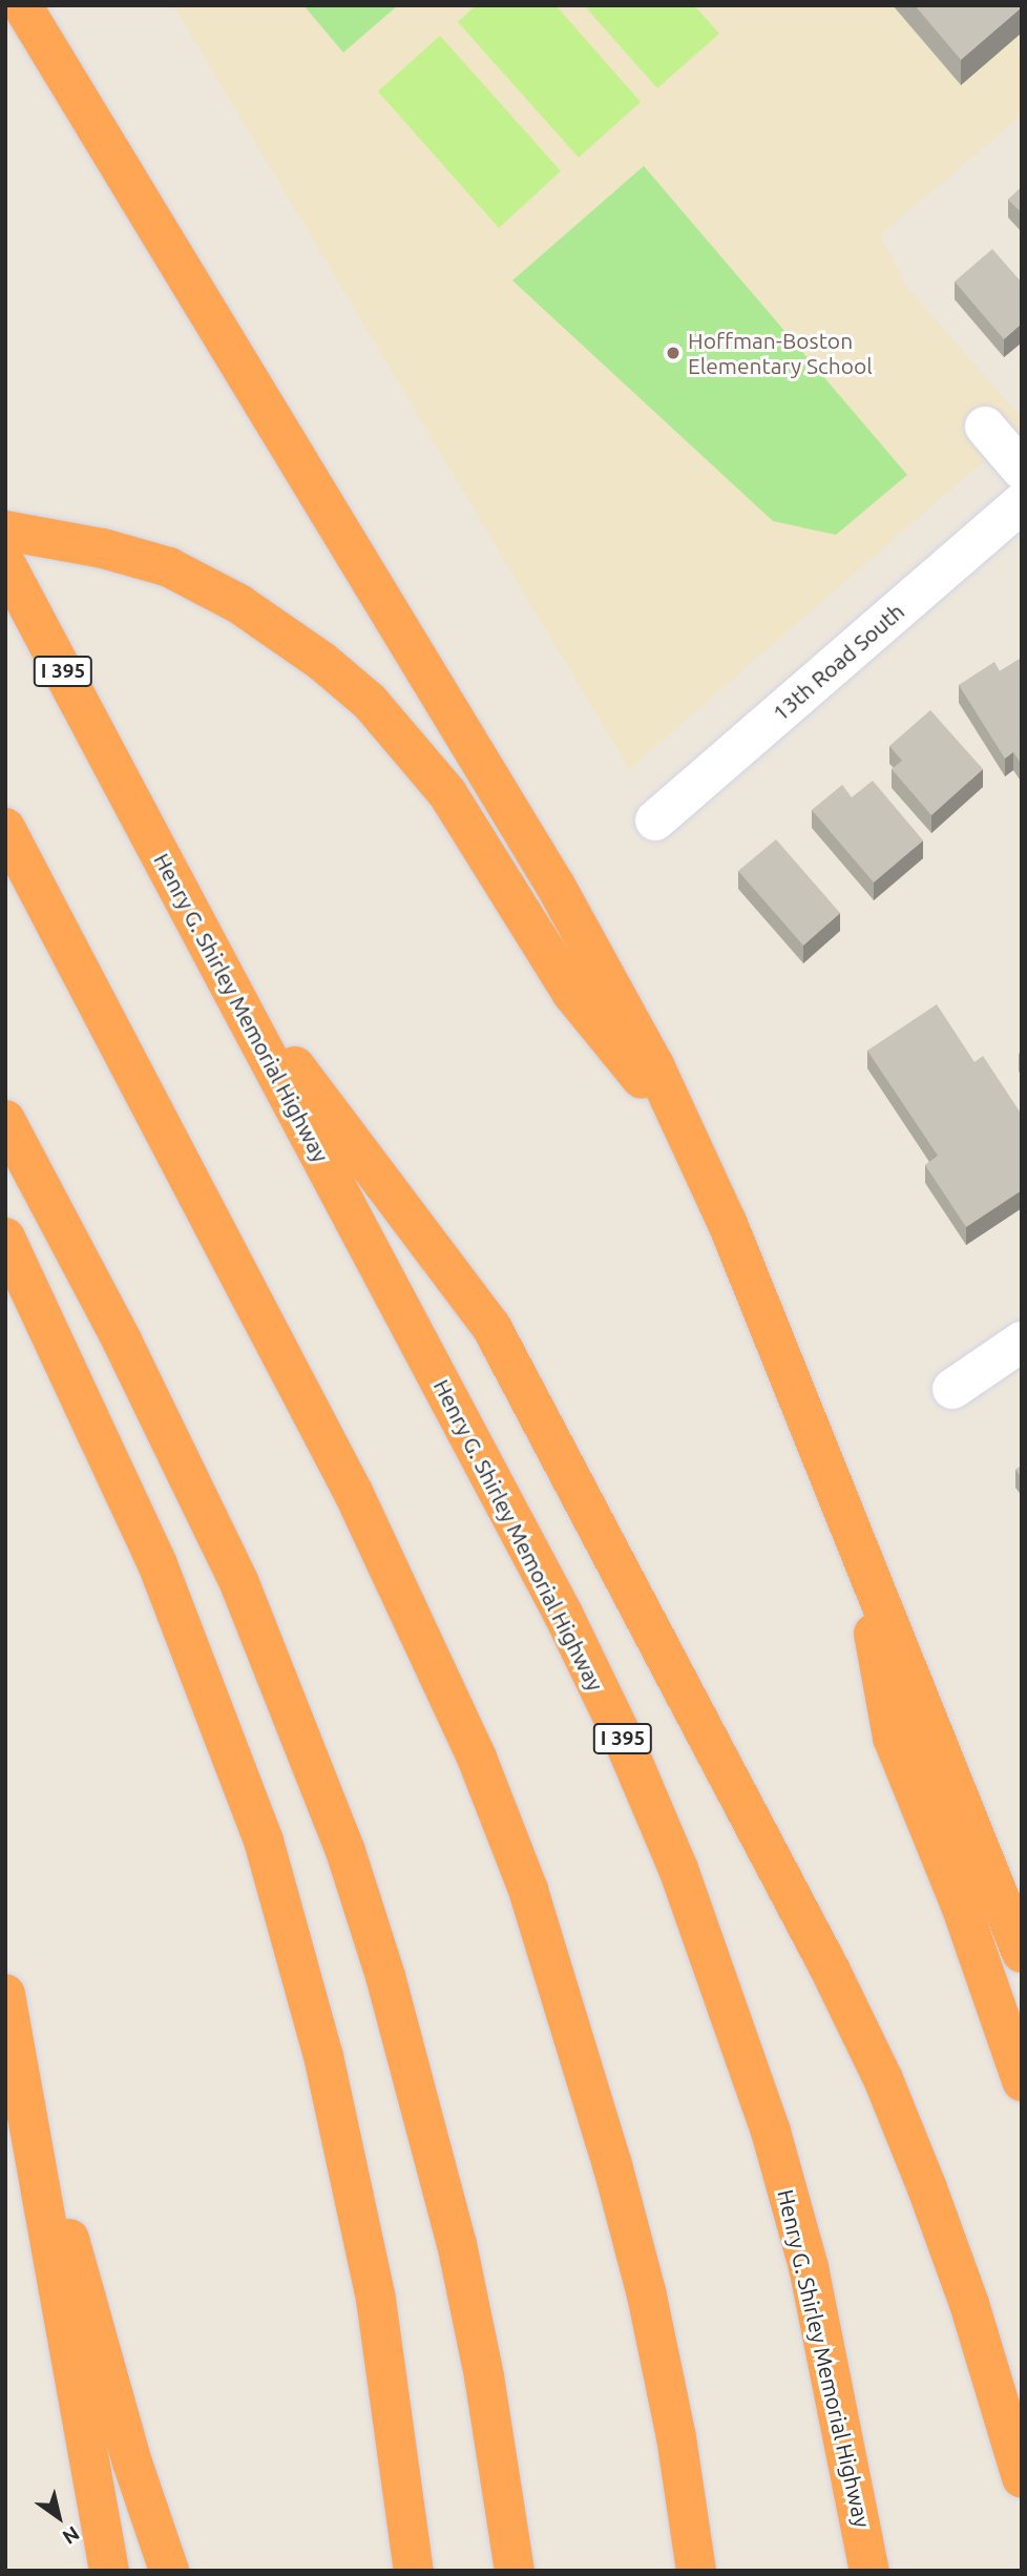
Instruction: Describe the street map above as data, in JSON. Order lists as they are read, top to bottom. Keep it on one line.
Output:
{"streets":{"highway":["I 395","Henry G. Shirley Memorial Highway"],"street":["13th Road South"]},"places":["Hoffman-Boston Elementary School"],"north":"bottom right"}
